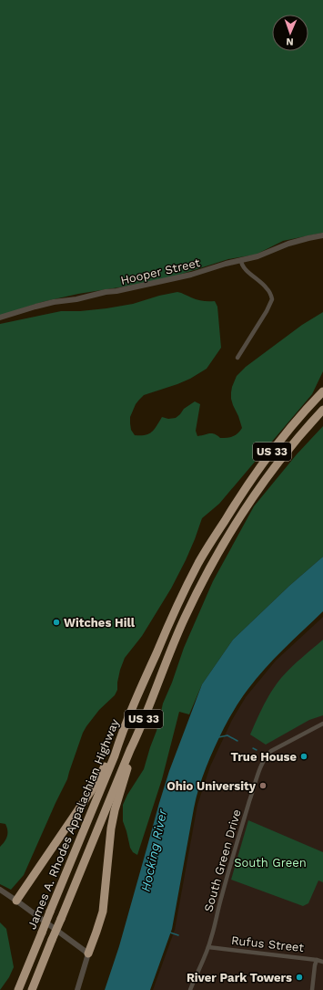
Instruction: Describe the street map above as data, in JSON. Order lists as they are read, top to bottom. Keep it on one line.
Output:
{"streets":{"highway":["US 33","James A. Rhodes Appalachian Highway"],"street":["Hooper Street","South Green Drive","Rufus Street"]},"crossings":[["South Green Drive","Rufus Street"]],"water":["Hocking River"],"parks":["South Green"],"places":["Witches Hill","True House","Ohio University","River Park Towers"],"north":"bottom"}
